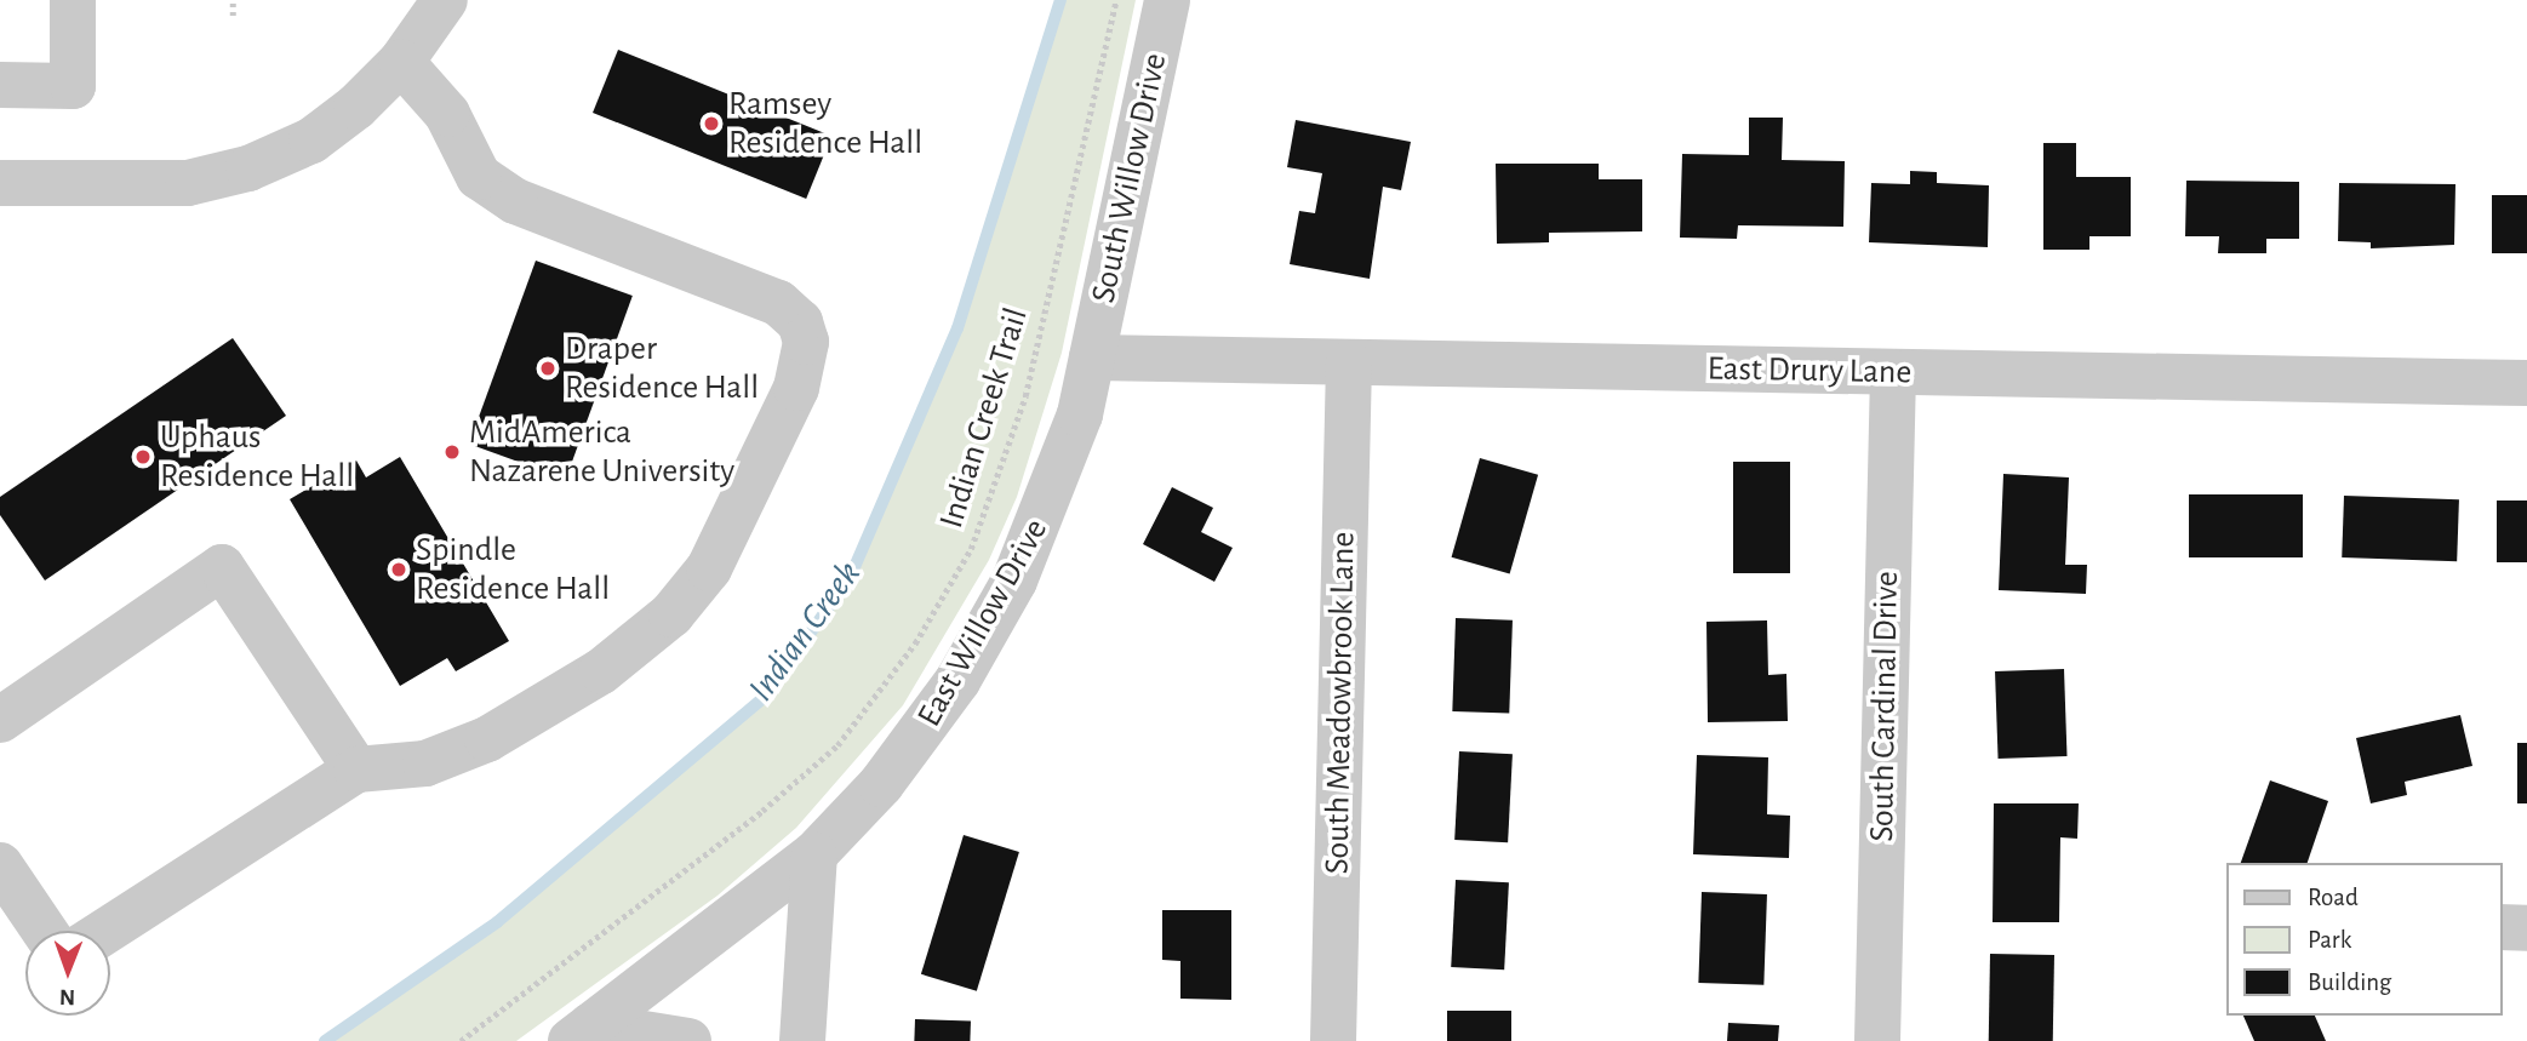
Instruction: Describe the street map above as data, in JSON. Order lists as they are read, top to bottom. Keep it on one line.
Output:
{"streets":{"street":["South Willow Drive","East Drury Lane","East Willow Drive","South Meadowbrook Lane","South Cardinal Drive"],"path":["Indian Creek Trail"]},"crossings":[["South Willow Drive","East Drury Lane"],["South Willow Drive","East Willow Drive"],["East Drury Lane","East Willow Drive"],["East Drury Lane","South Meadowbrook Lane"],["East Drury Lane","South Cardinal Drive"]],"water":["Indian Creek"],"places":["Ramsey Residence Hall","Draper Residence Hall","MidAmerica Nazarene University","Uphaus Residence Hall","Spindle Residence Hall"],"legend":["Road","Park","Building"],"north":"bottom"}
